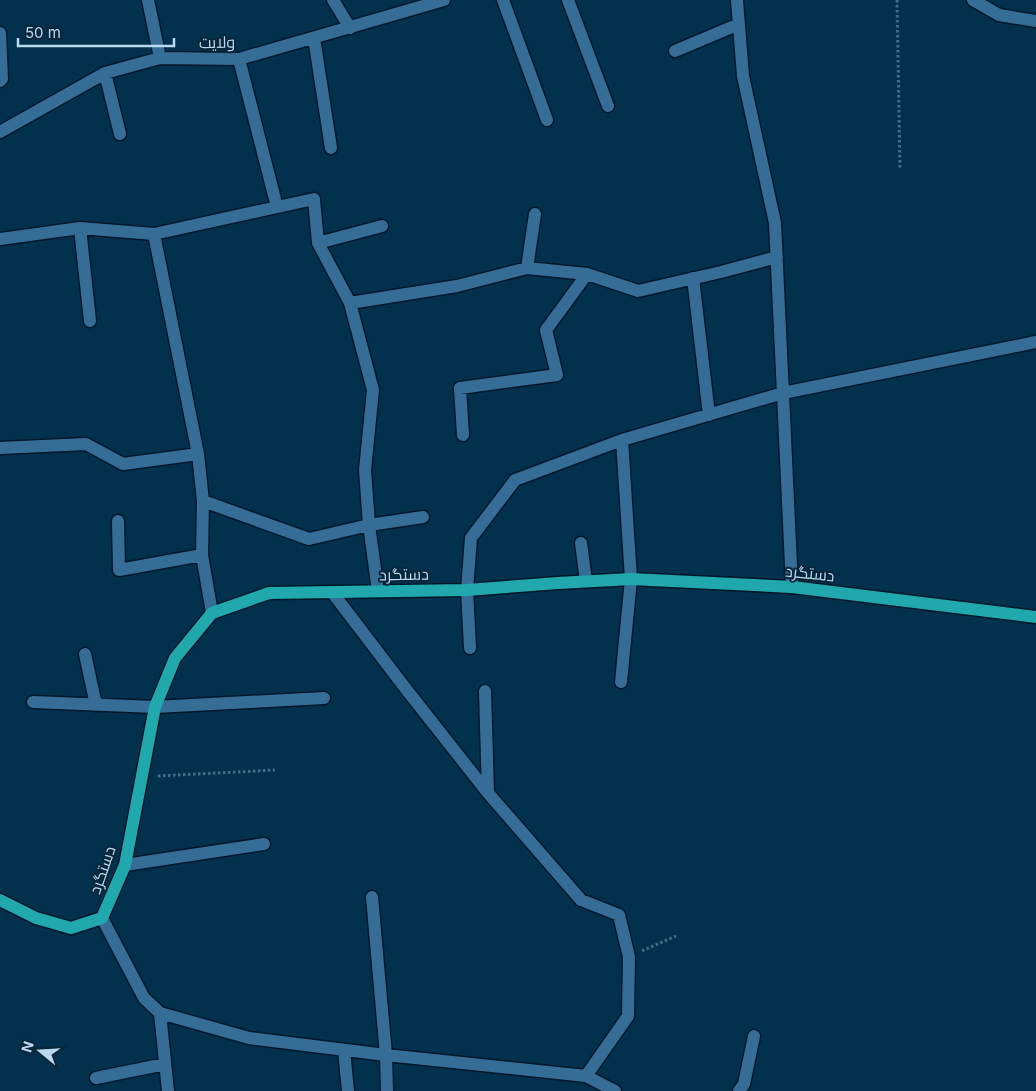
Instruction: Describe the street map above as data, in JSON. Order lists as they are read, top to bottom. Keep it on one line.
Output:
{"streets":{"main road":["دستگرد"],"street":["ولایت"]},"scale_bar":"50 m","north":"left"}
